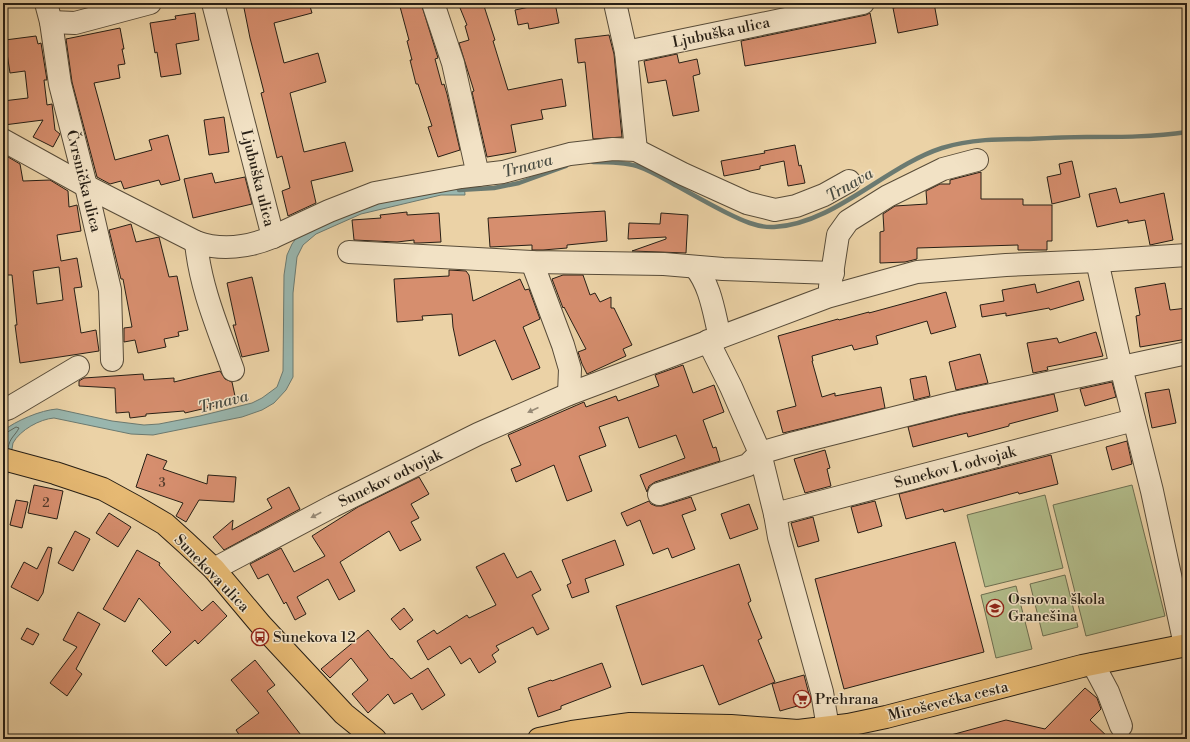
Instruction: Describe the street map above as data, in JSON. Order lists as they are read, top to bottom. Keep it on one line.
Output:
{"streets":{"main road":["Sunekova ulica","Miroševečka cesta"],"street":["Ljubuška ulica","Čvrsnička ulica","Sunekov I. odvojak","Sunekov odvojak"]},"crossings":[["Sunekov odvojak","Sunekova ulica"]],"one_way":["Sunekov odvojak"],"water":["Trnava"],"places":{"school or university":["Osnovna škola Granešina"],"bus stop":["Sunekova 12"],"supermarket":["Prehrana"]},"house_numbers":["3","2"]}
